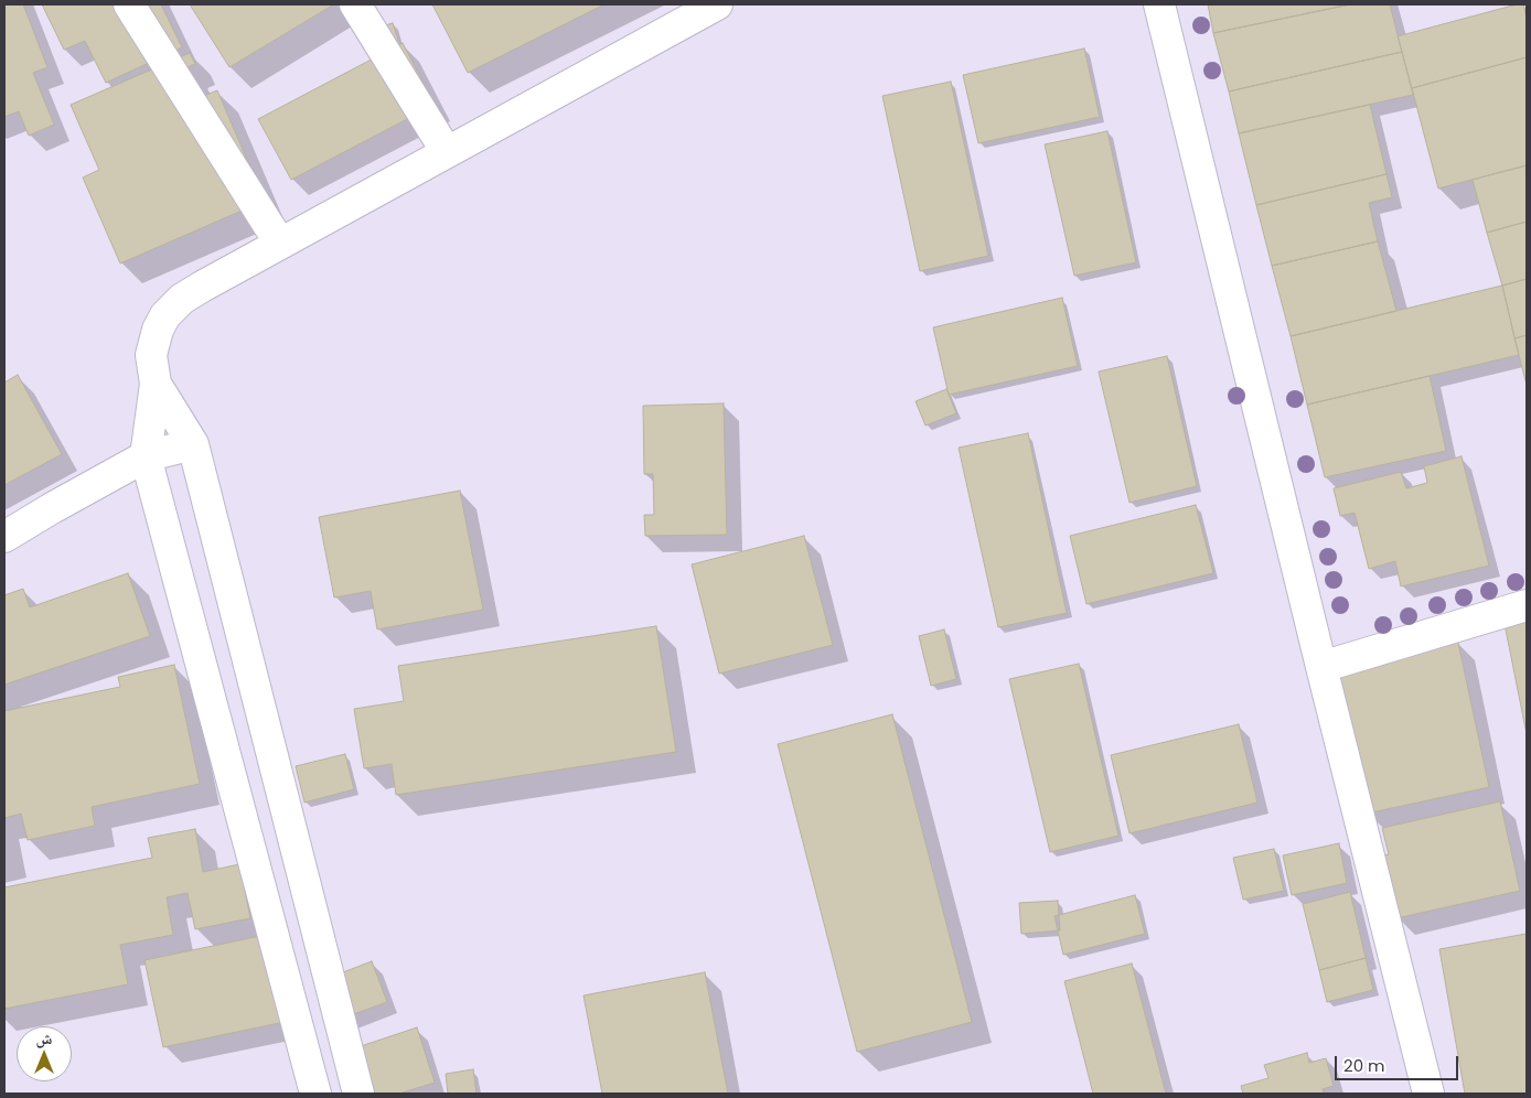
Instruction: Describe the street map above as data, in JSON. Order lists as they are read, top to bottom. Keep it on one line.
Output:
{"scale_bar":"20 m","north":"top"}
